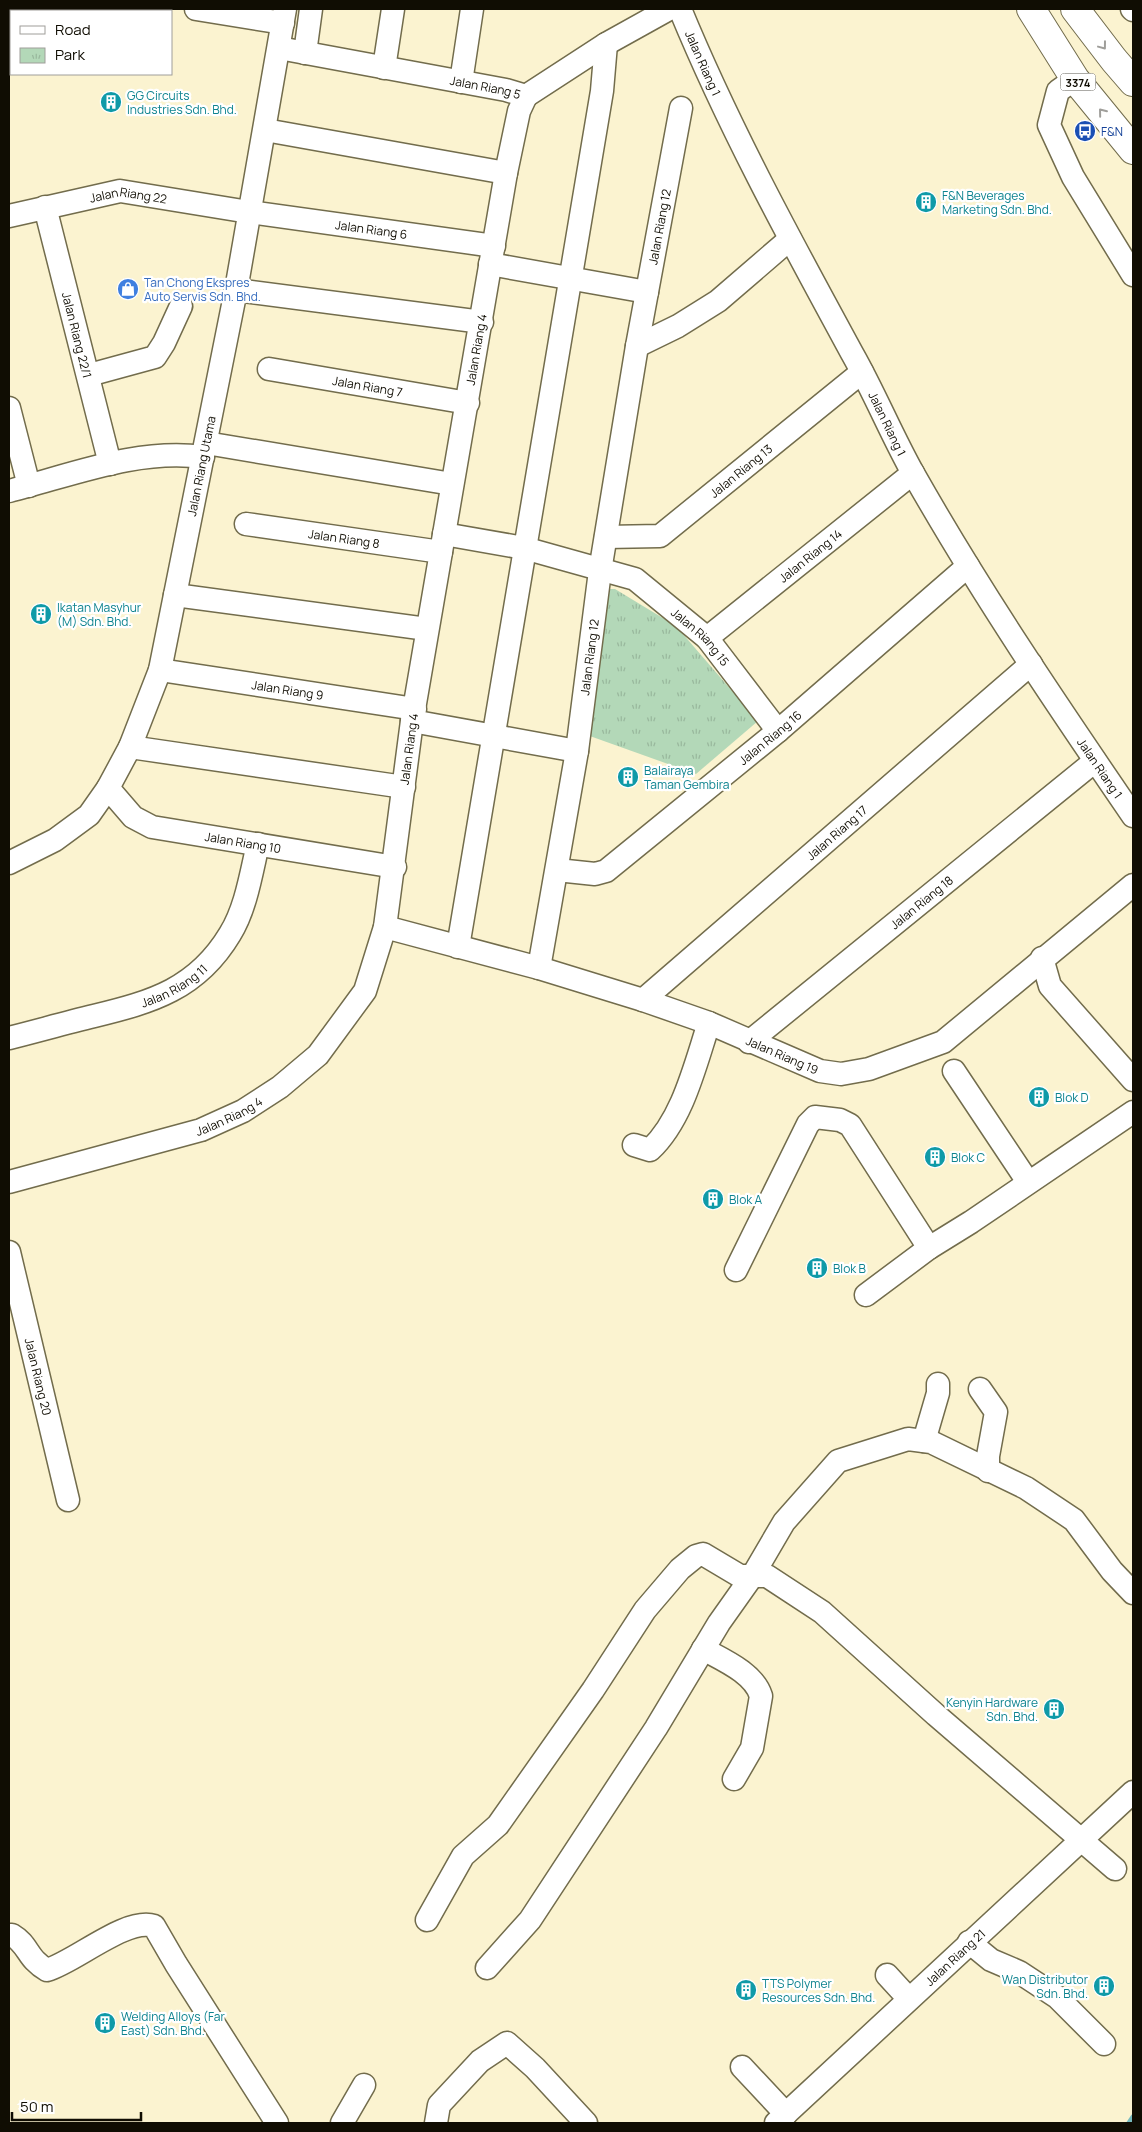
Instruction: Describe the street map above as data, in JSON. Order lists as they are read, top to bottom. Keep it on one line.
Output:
{"streets":{"main road":["3374"],"street":["Jalan Riang 1","Jalan Riang 5","Jalan Riang 22","Jalan Riang 12","Jalan Riang 6","Jalan Riang 22/1","Jalan Riang 4","Jalan Riang 7","Jalan Riang Utama","Jalan Riang 13","Jalan Riang 8","Jalan Riang 14","Jalan Riang 15","Jalan Riang 9","Jalan Riang 16","Jalan Riang 17","Jalan Riang 10","Jalan Riang 18","Jalan Riang 11","Jalan Riang 19","Jalan Riang 20","Jalan Riang 21"]},"crossings":[["Jalan Riang 1","Jalan Riang 13"],["Jalan Riang 1","Jalan Riang 14"],["Jalan Riang 1","Jalan Riang 16"],["Jalan Riang 1","Jalan Riang 17"],["Jalan Riang 1","Jalan Riang 18"],["Jalan Riang 5","Jalan Riang 4"],["Jalan Riang 5","Jalan Riang Utama"],["Jalan Riang 22","Jalan Riang 6"],["Jalan Riang 22","Jalan Riang 22/1"],["Jalan Riang 22","Jalan Riang Utama"],["Jalan Riang 12","Jalan Riang 6"],["Jalan Riang 12","Jalan Riang 13"],["Jalan Riang 12","Jalan Riang 15"],["Jalan Riang 12","Jalan Riang 9"],["Jalan Riang 12","Jalan Riang 16"],["Jalan Riang 12","Jalan Riang 19"],["Jalan Riang 6","Jalan Riang 4"],["Jalan Riang 6","Jalan Riang Utama"],["Jalan Riang 4","Jalan Riang 7"],["Jalan Riang 4","Jalan Riang 8"],["Jalan Riang 4","Jalan Riang 9"],["Jalan Riang 4","Jalan Riang 10"],["Jalan Riang 4","Jalan Riang 19"],["Jalan Riang Utama","Jalan Riang 9"],["Jalan Riang Utama","Jalan Riang 10"],["Jalan Riang 8","Jalan Riang 15"],["Jalan Riang 14","Jalan Riang 15"],["Jalan Riang 15","Jalan Riang 16"],["Jalan Riang 17","Jalan Riang 19"],["Jalan Riang 10","Jalan Riang 11"],["Jalan Riang 18","Jalan Riang 19"]],"places":{"building":["GG Circuits Industries Sdn. Bhd.","F&N Beverages Marketing Sdn. Bhd.","Ikatan Masyhur (M) Sdn. Bhd.","Balairaya Taman Gembira","Blok D","Blok C","Blok A","Blok B","Kenyin Hardware Sdn. Bhd.","Wan Distributor Sdn. Bhd.","TTS Polymer Resources Sdn. Bhd.","Welding Alloys (Far East) Sdn. Bhd."],"bus stop":["F&N"],"shop":["Tan Chong Ekspres Auto Servis Sdn. Bhd."]},"legend":["Road","Park"],"scale_bar":"50 m"}
